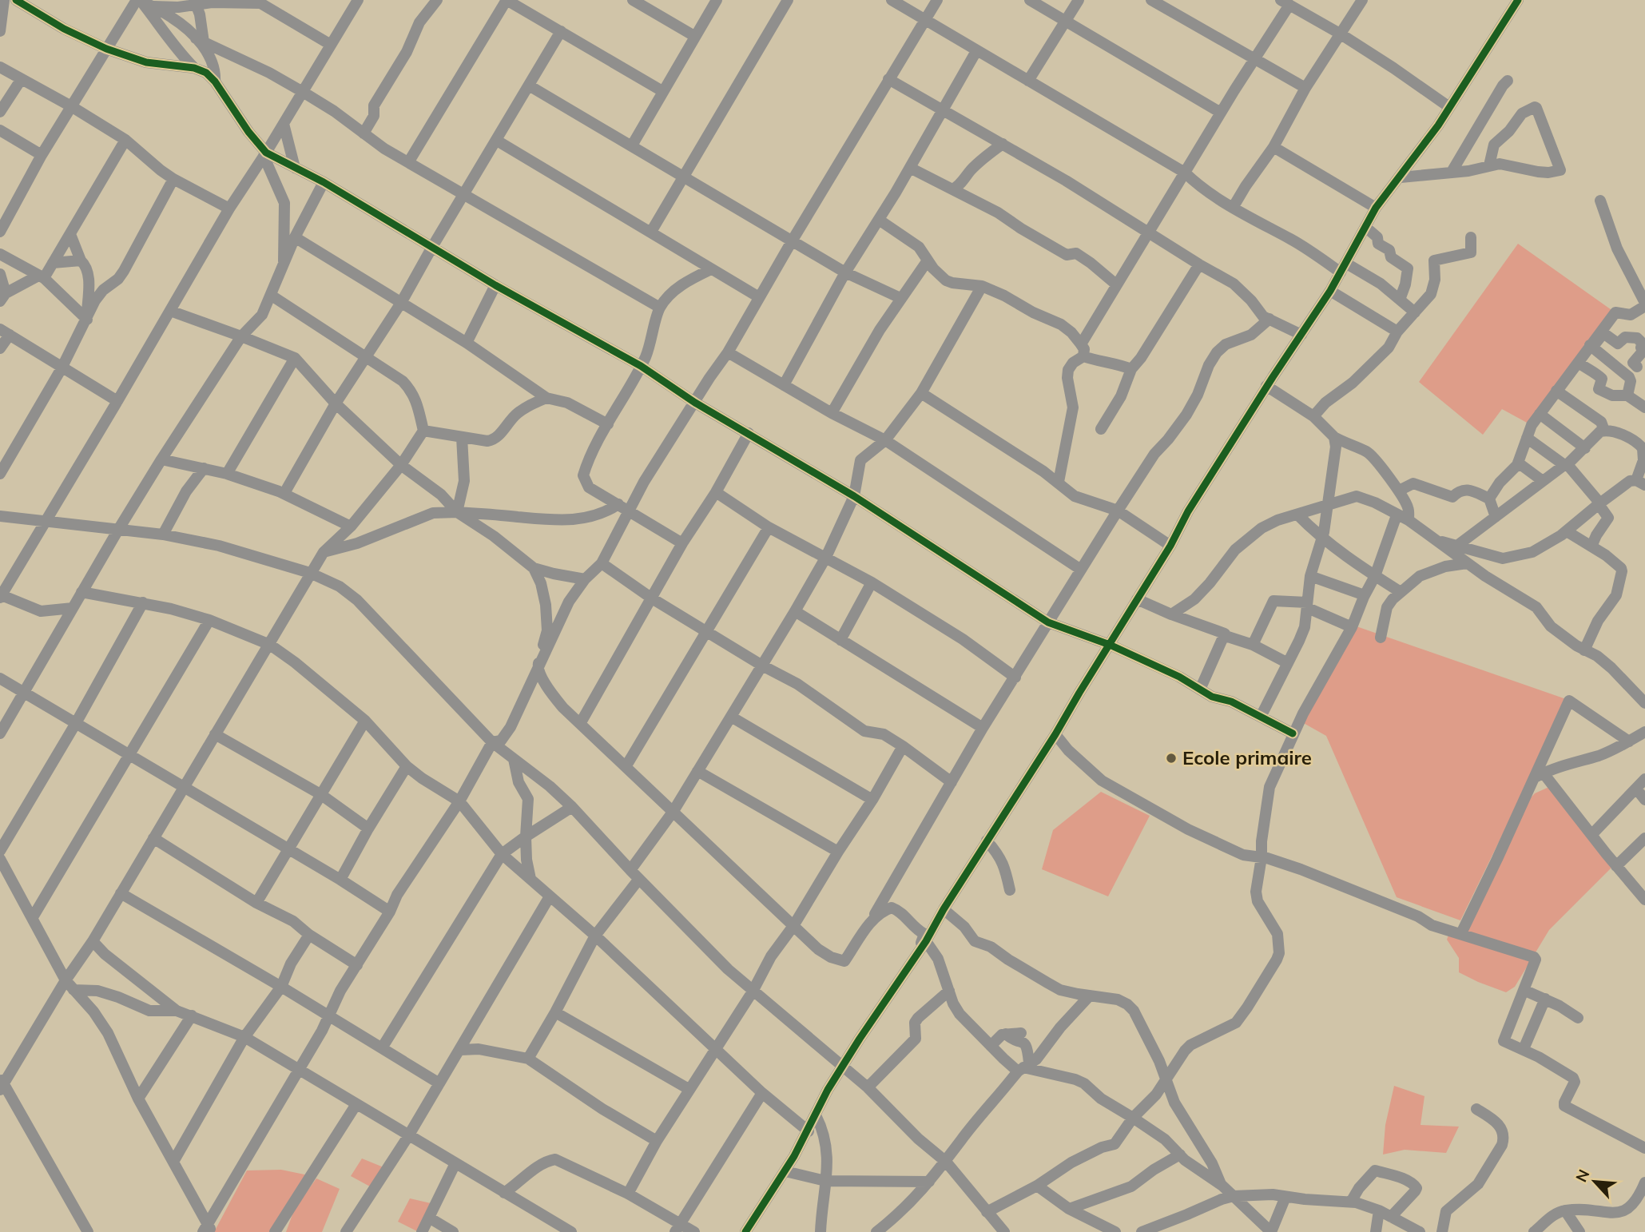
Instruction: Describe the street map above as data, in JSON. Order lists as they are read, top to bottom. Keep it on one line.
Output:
{"places":["Ecole primaire"],"north":"top left"}
